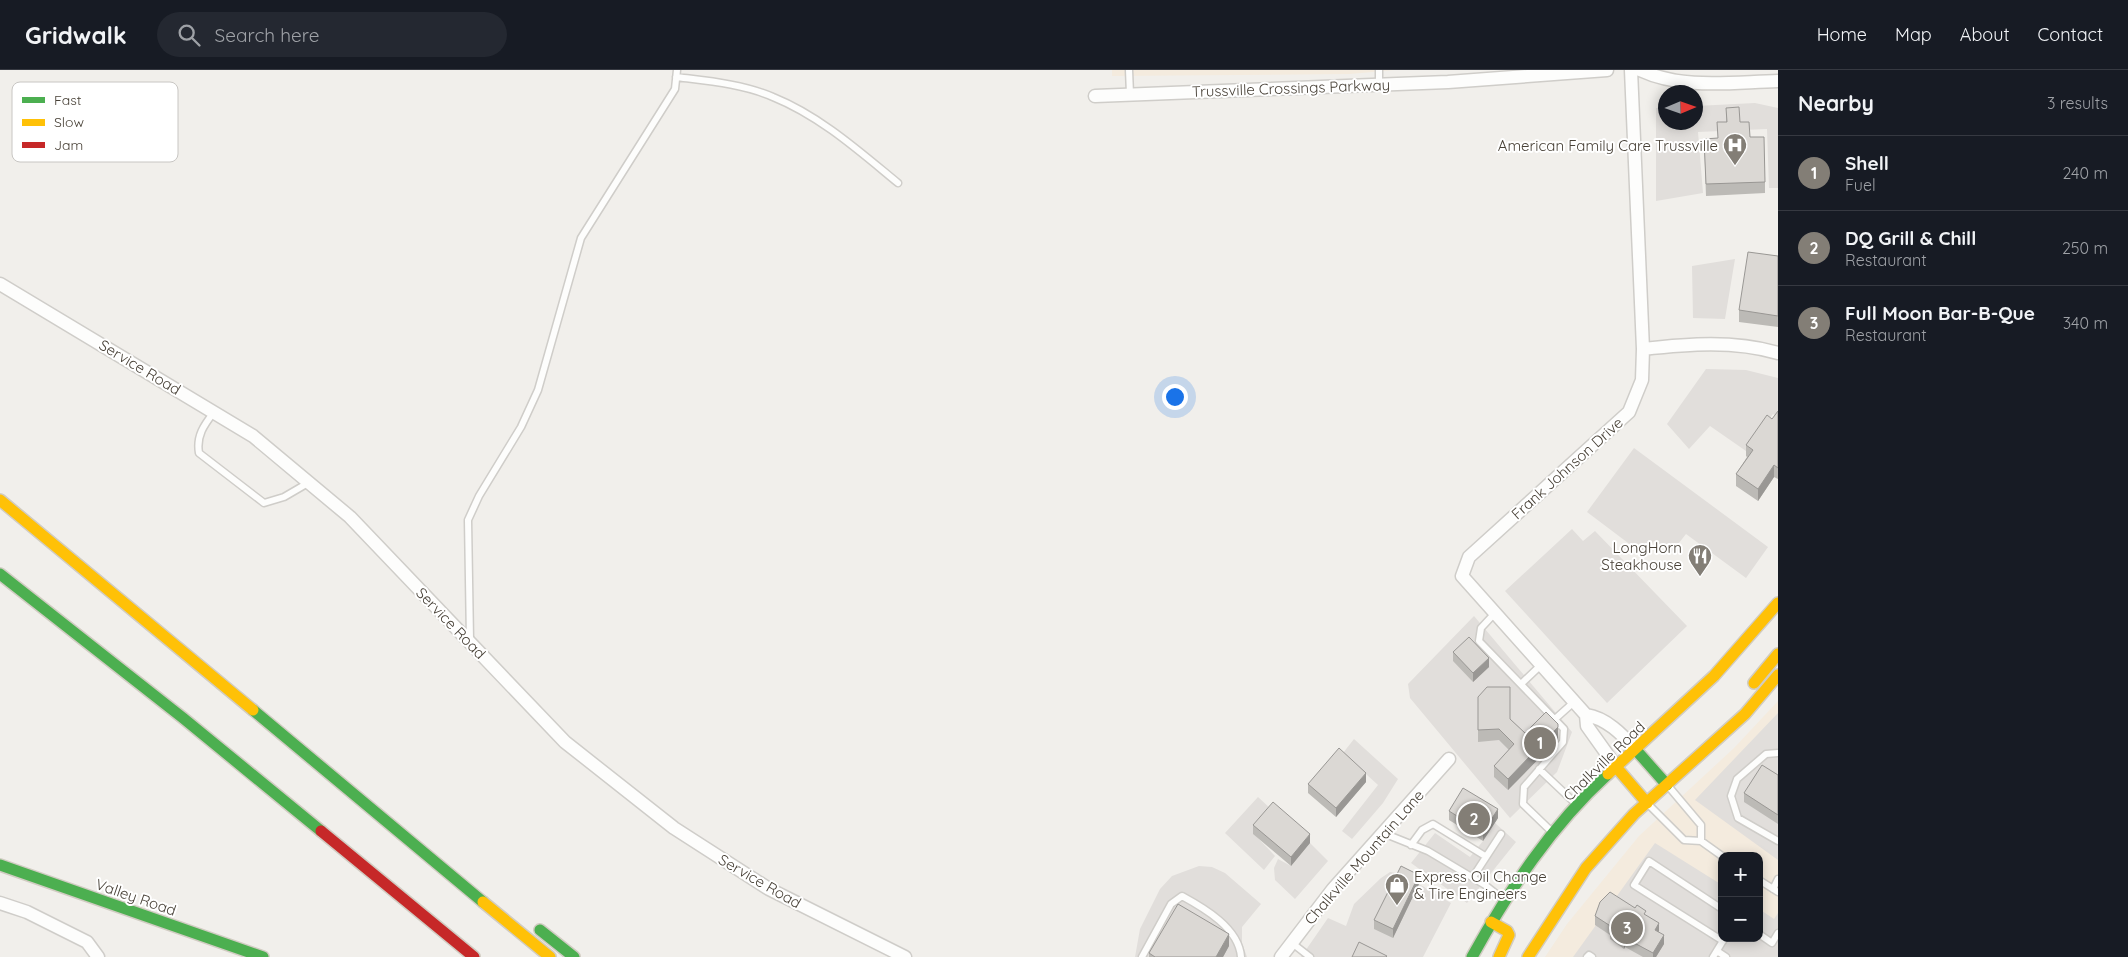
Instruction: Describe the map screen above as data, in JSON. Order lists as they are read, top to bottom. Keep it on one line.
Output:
{"streets":{"main road":["Chalkville Road","Valley Road"],"street":["Trussville Crossings Parkway","Service Road","Frank Johnson Drive","Chalkville Mountain Lane"]},"crossings":[["Frank Johnson Drive","Chalkville Road"]],"places":{"hospital":["American Family Care Trussville"],"restaurant":["LongHorn Steakhouse"],"shop":["Express Oil Change & Tire Engineers"]},"legend":["Fast","Slow","Jam"],"north":"right","page":{"header":"Gridwalk","search":"Search here","nav":["Home","Map","About","Contact"],"heading":["Nearby","3 results"],"list":[{"mark":"1","name":"Shell","note":"Fuel","value":"240 m"},{"mark":"2","name":"DQ Grill & Chill","note":"Restaurant","value":"250 m"},{"mark":"3","name":"Full Moon Bar-B-Que","note":"Restaurant","value":"340 m"}],"pins":["1","2","3"],"map_buttons":["+","−"]}}
